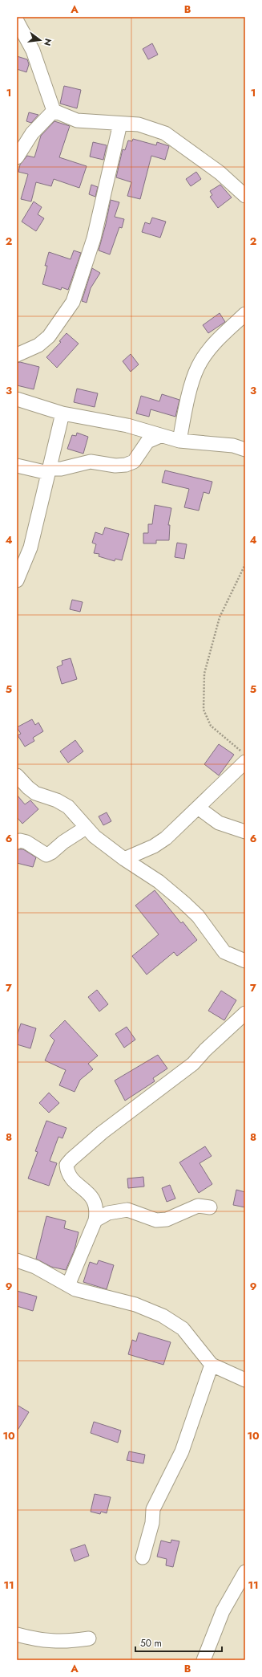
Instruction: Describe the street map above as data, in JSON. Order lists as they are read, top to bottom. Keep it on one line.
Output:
{"scale_bar":"50 m","north":"right","grid":{"columns":["A","B"],"rows":["1","2","3","4","5","6","7","8","9","10","11"]}}
